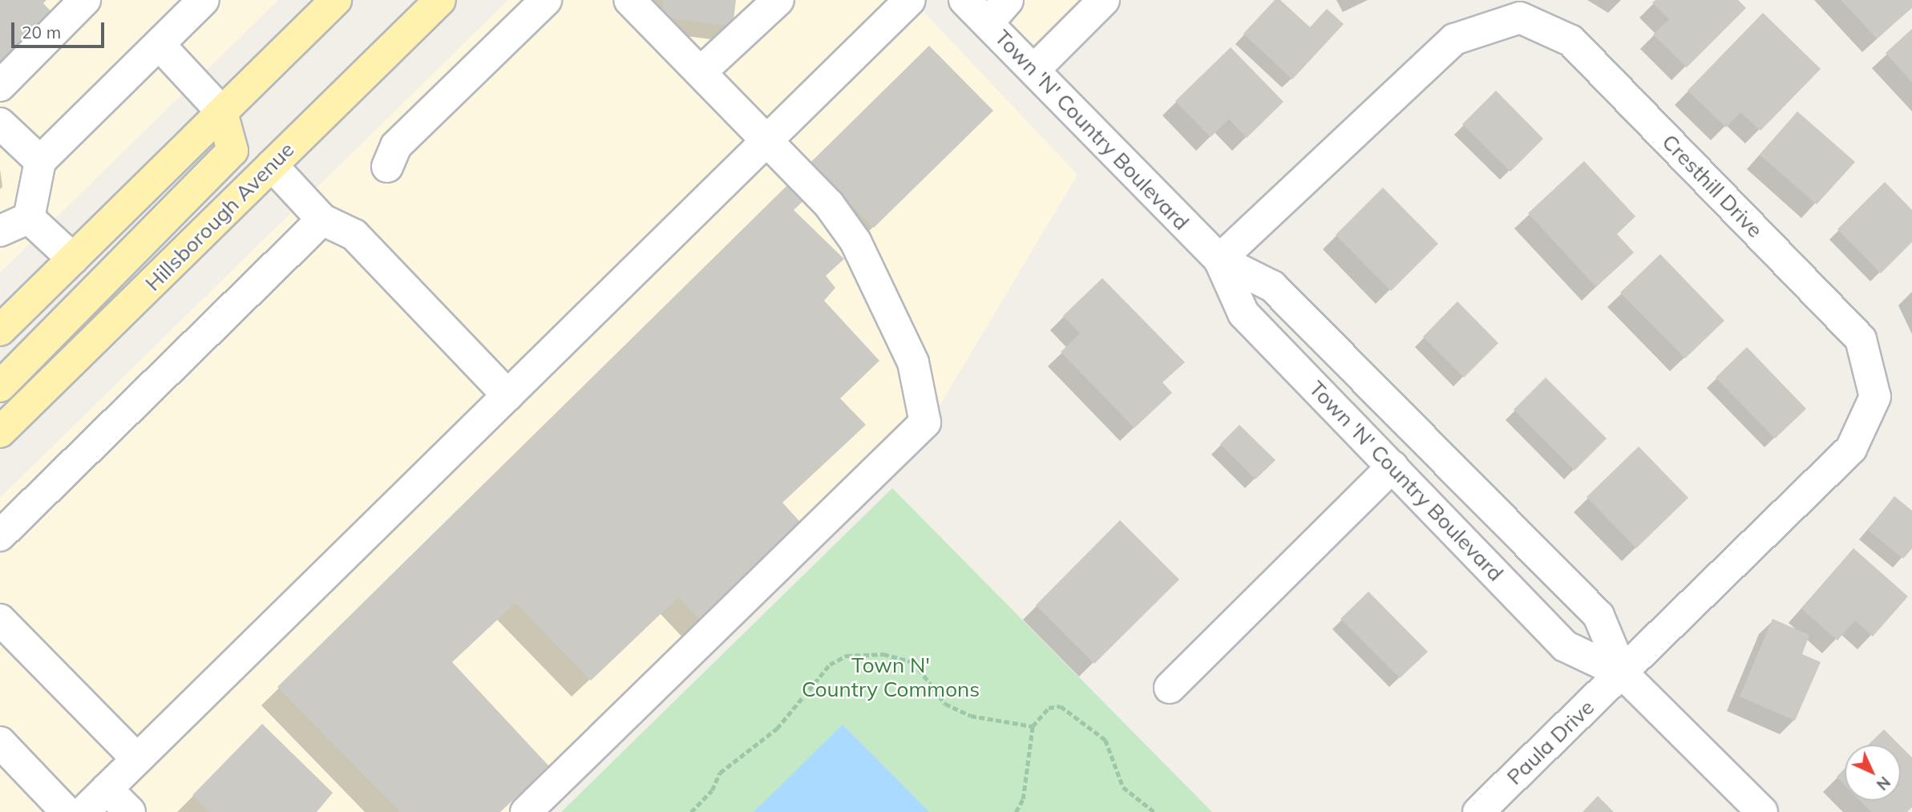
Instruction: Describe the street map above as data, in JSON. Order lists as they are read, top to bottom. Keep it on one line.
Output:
{"streets":{"main road":["Hillsborough Avenue"],"street":["Town 'N' Country Boulevard","Cresthill Drive","Paula Drive"]},"crossings":[["Town 'N' Country Boulevard","Cresthill Drive"],["Town 'N' Country Boulevard","Paula Drive"],["Cresthill Drive","Paula Drive"]],"parks":["Town N' Country Commons"],"scale_bar":"20 m","north":"bottom right"}
